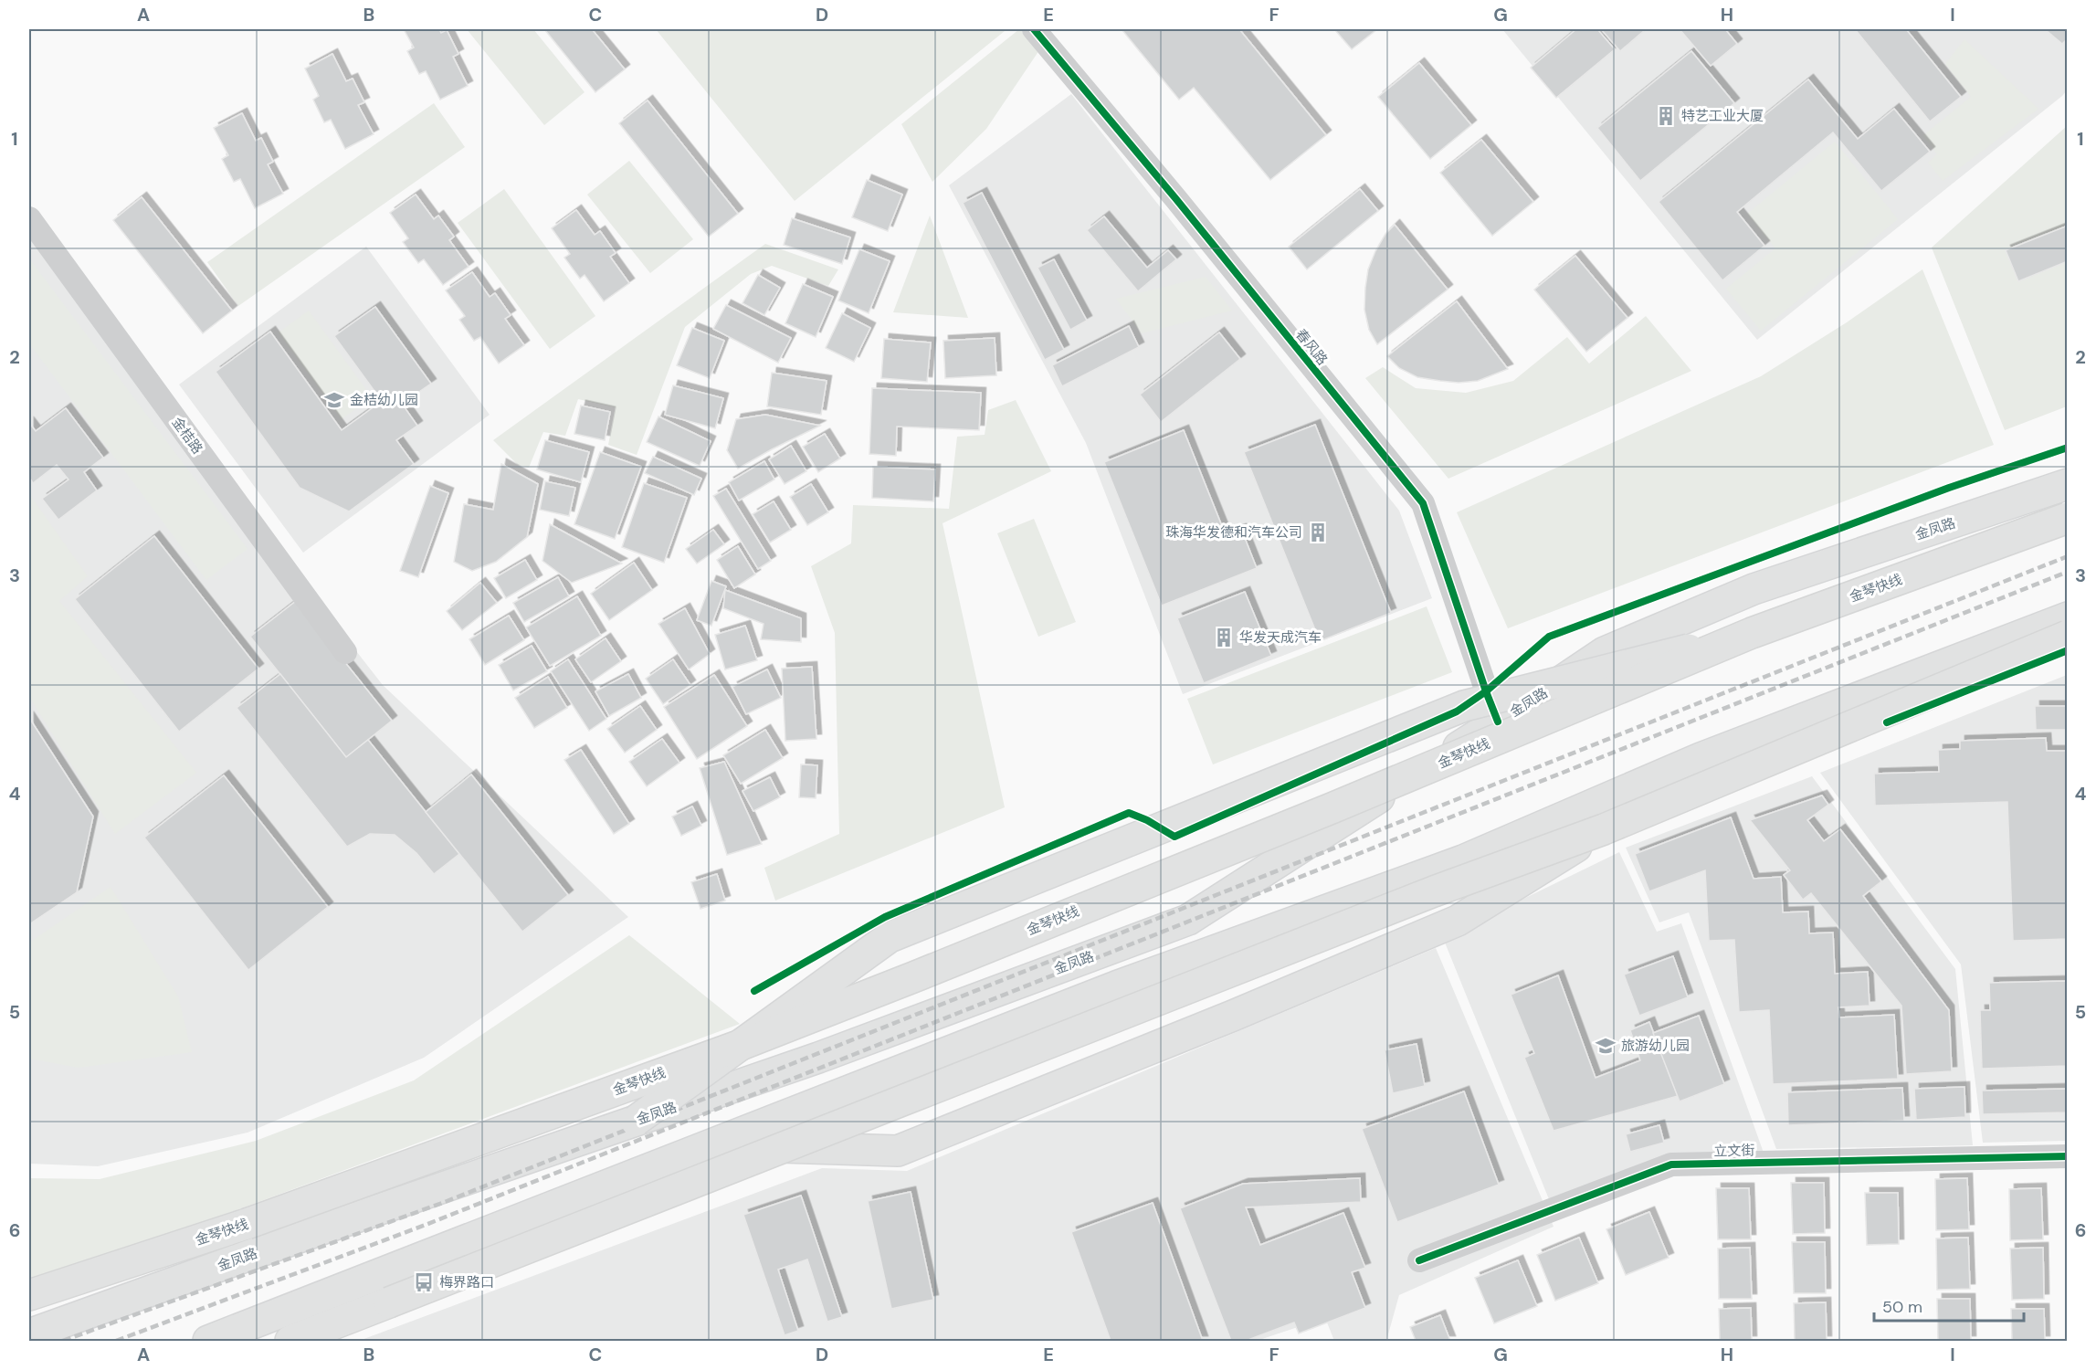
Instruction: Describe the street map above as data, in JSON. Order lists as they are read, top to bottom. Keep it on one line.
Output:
{"streets":{"main road":["金凤路","金琴快线"],"street":["春风路","金桔路","立文街"]},"crossings":[["春风路","金凤路"]],"places":{"building":["特艺工业大厦","珠海华发德和汽车公司","华发天成汽车"],"school or university":["金桔幼儿园","旅游幼儿园"],"bus stop":["梅界路口"]},"scale_bar":"50 m","grid":{"columns":["A","B","C","D","E","F","G","H","I"],"rows":["1","2","3","4","5","6"]}}
